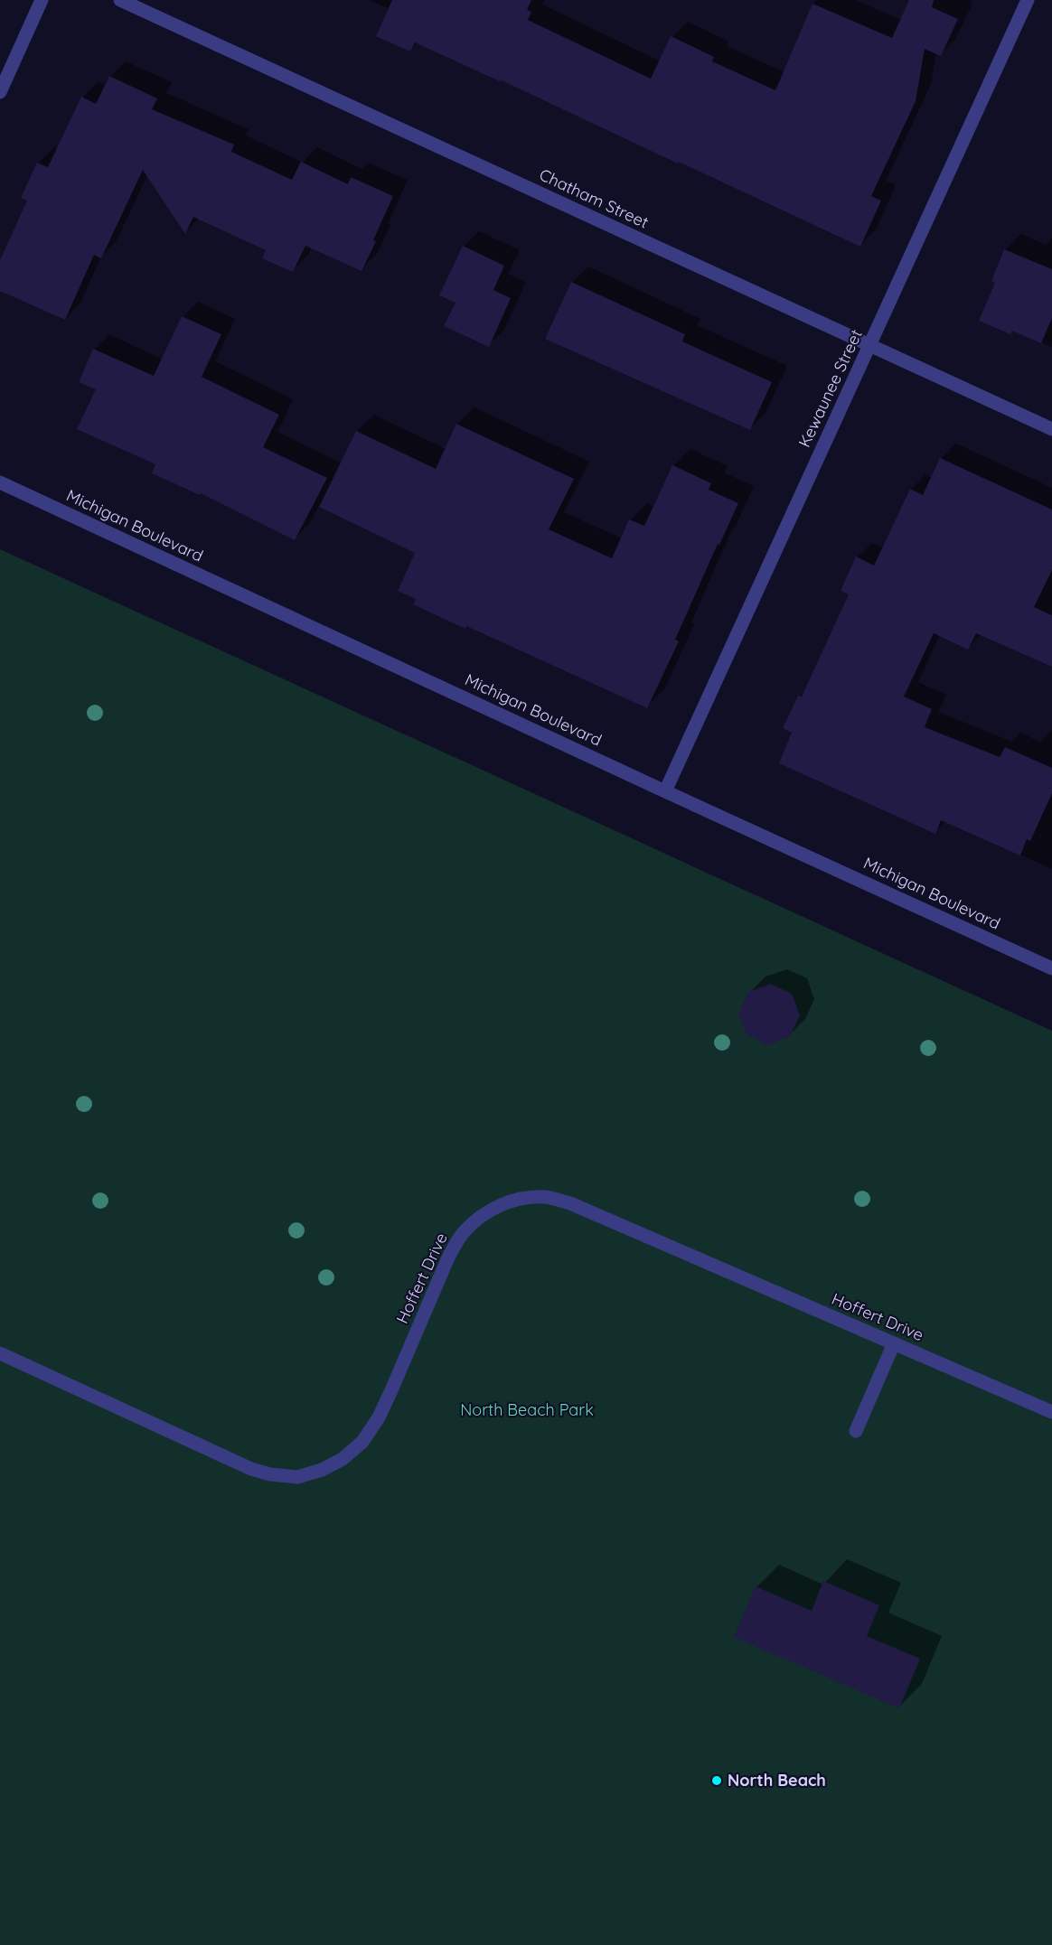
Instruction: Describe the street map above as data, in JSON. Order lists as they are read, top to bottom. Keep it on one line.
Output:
{"streets":{"street":["Chatham Street","Kewaunee Street","Michigan Boulevard","Hoffert Drive"]},"crossings":[["Chatham Street","Kewaunee Street"],["Kewaunee Street","Michigan Boulevard"]],"parks":["North Beach Park"],"places":["North Beach"]}
